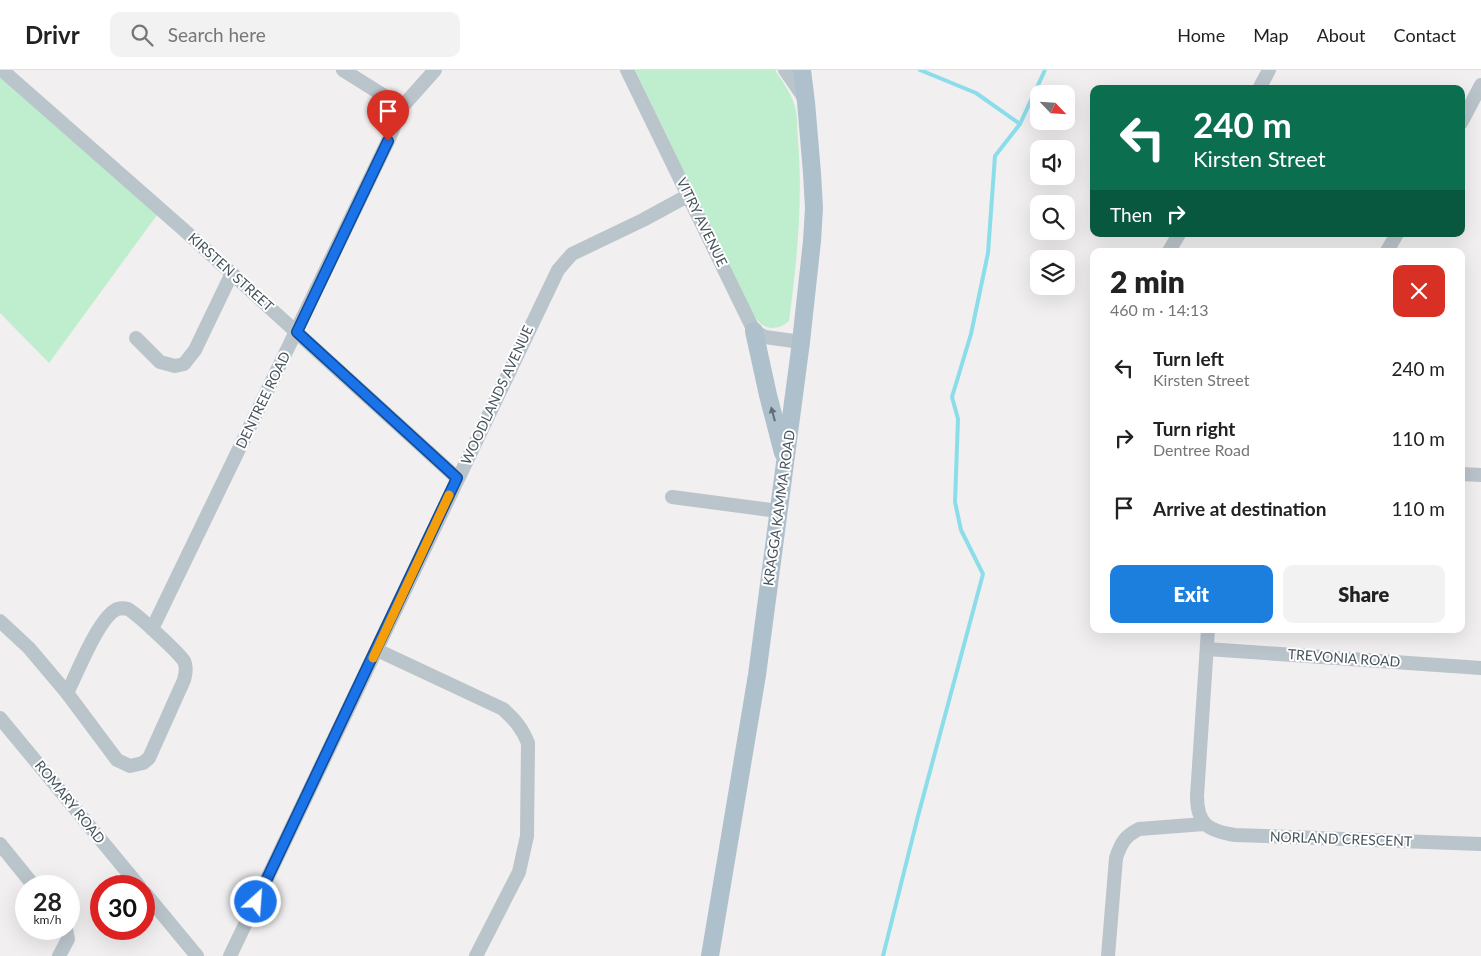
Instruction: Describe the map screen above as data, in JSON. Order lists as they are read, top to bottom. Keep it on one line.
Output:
{"streets":{"main road":["KRAGGA KAMMA ROAD"],"street":["VITRY AVENUE","KIRSTEN STREET","WOODLANDS AVENUE","DENTREE ROAD","TREVONIA ROAD","ROMARY ROAD","NORLAND CRESCENT"]},"crossings":[["VITRY AVENUE","WOODLANDS AVENUE"],["KIRSTEN STREET","WOODLANDS AVENUE"],["KIRSTEN STREET","DENTREE ROAD"]],"north":"bottom right","page":{"header":"Drivr","search":"Search here","nav":["Home","Map","About","Contact"],"turn":["240 m","Kirsten Street"],"then":"Then","heading":["2 min","460 m · 14:13"],"list":[{"name":"Turn left","note":"Kirsten Street","value":"240 m"},{"name":"Turn right","note":"Dentree Road","value":"110 m"},{"name":"Arrive at destination","value":"110 m"}],"buttons":["Exit","Share"],"speed":"28 km/h","limit":"30"}}
